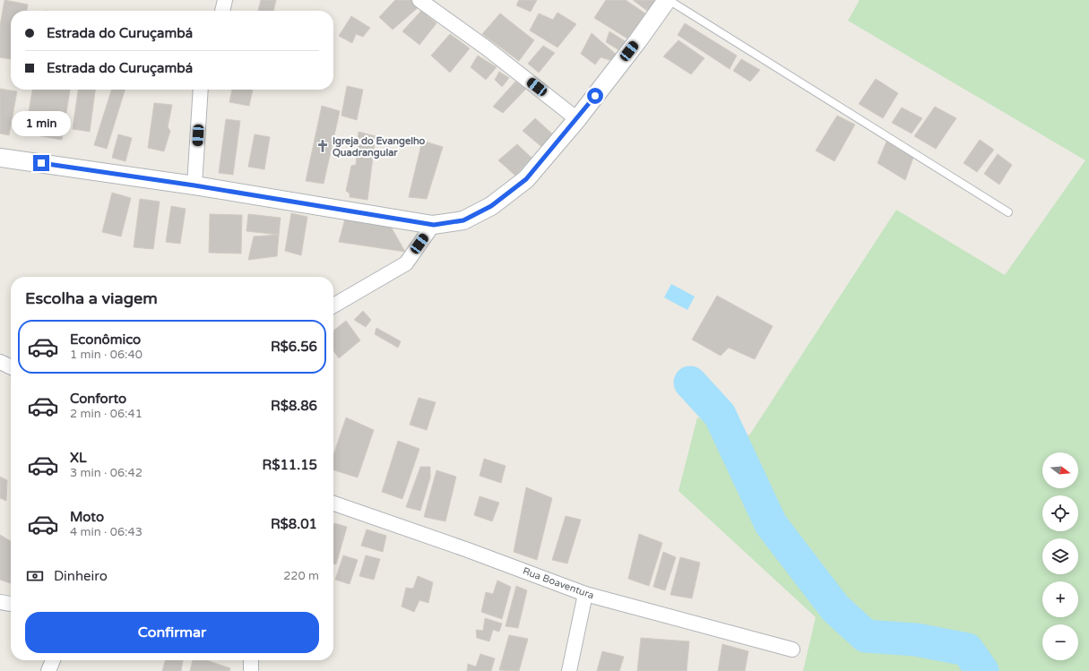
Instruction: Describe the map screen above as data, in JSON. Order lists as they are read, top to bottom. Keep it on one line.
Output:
{"streets":{"street":["Rua Boaventura"]},"places":{"church":["Igreja do Evangelho Quadrangular"]},"north":"right","page":{"banner":["Estrada do Curuçambá","Estrada do Curuçambá"],"bubble":"1 min","heading":"Escolha a viagem","list":[{"name":"Econômico","note":"1 min · 06:40","value":"R$6.56"},{"name":"Conforto","note":"2 min · 06:41","value":"R$8.86"},{"name":"XL","note":"3 min · 06:42","value":"R$11.15"},{"name":"Moto","note":"4 min · 06:43","value":"R$8.01"}],"map_buttons":["+","−"],"pay":["Dinheiro","220 m"],"buttons":"Confirmar"}}
